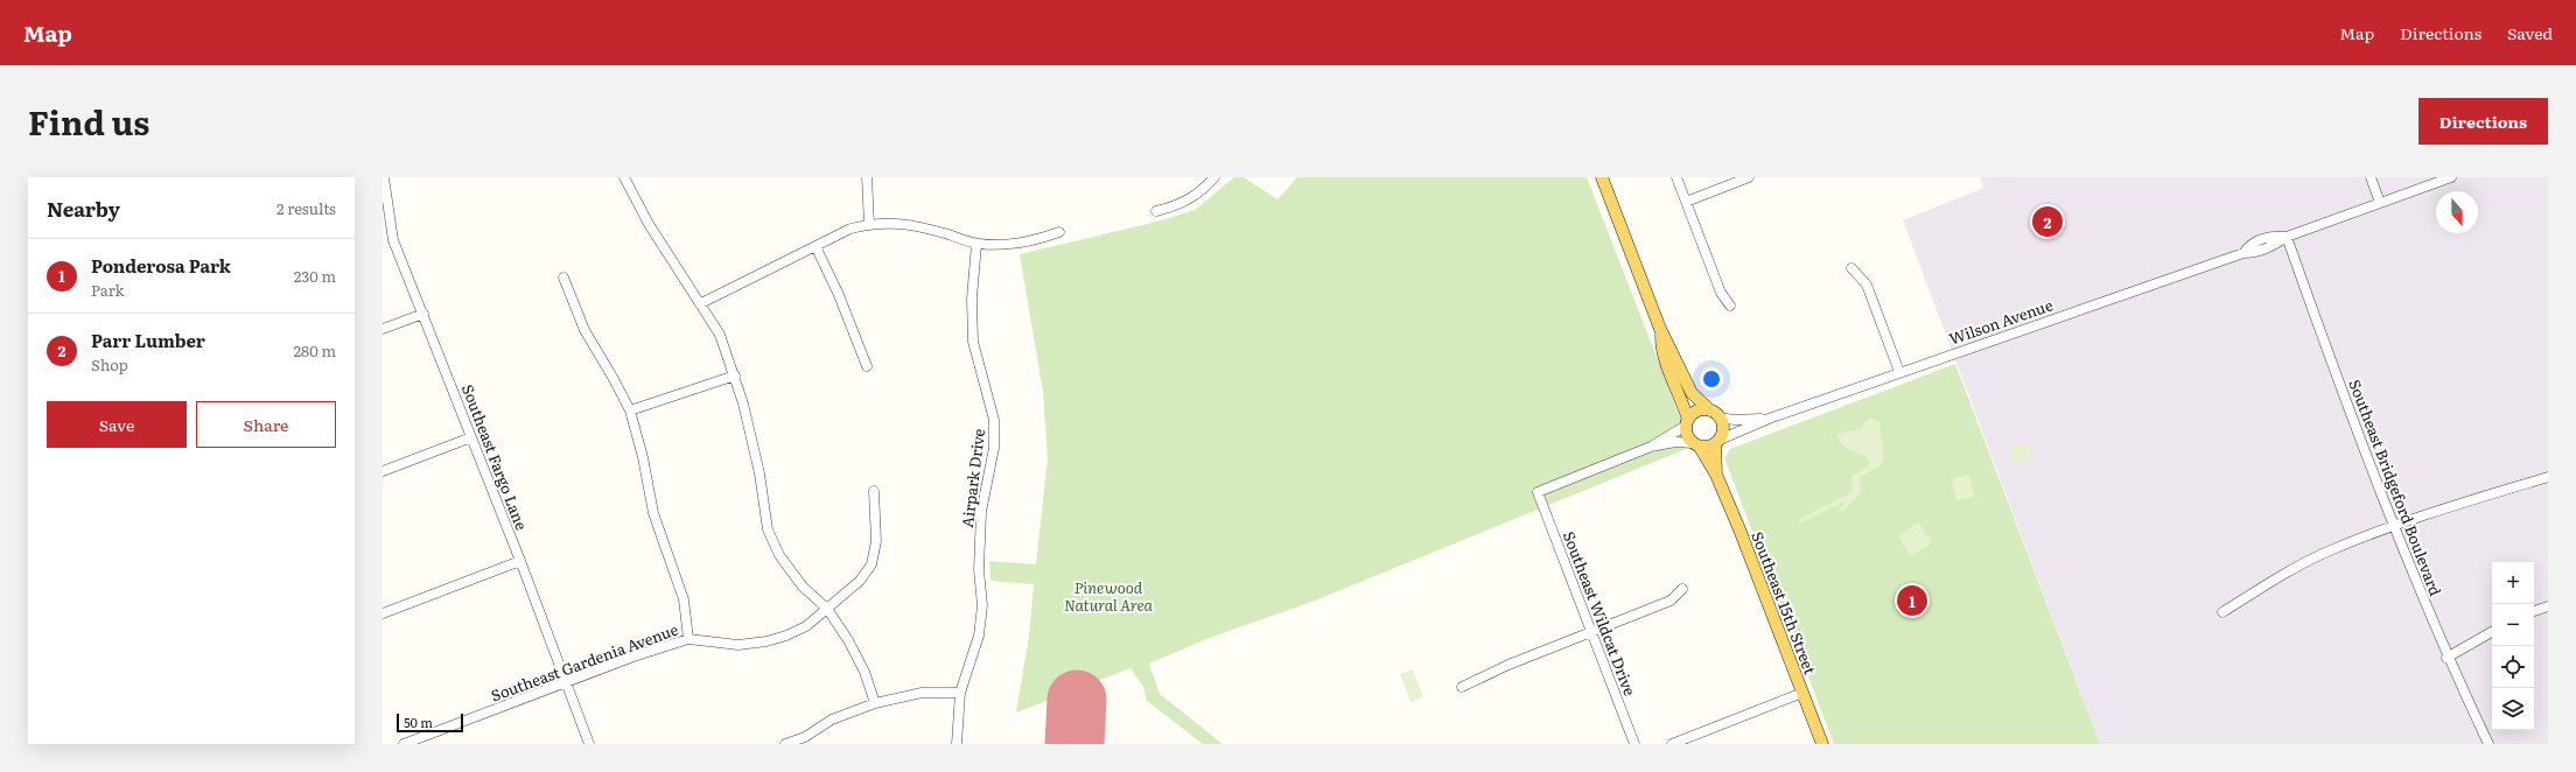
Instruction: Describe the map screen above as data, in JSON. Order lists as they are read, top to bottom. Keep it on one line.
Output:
{"streets":{"main road":["Southeast 15th Street"],"street":["Wilson Avenue","Southeast Fargo Lane","Airpark Drive","Southeast Bridgeford Boulevard","Southeast Wildcat Drive","Southeast Gardenia Avenue"]},"crossings":[["Wilson Avenue","Southeast Bridgeford Boulevard"],["Wilson Avenue","Southeast 15th Street"],["Southeast Fargo Lane","Southeast Gardenia Avenue"]],"parks":["Pinewood Natural Area"],"scale_bar":"50 m","north":"bottom","page":{"header":"Map","nav":["Map","Directions","Saved"],"title":"Find us","buttons":["Directions",["Save","Share"]],"heading":["Nearby","2 results"],"pins":["2","1"],"list":[{"mark":"1","name":"Ponderosa Park","note":"Park","value":"230 m"},{"mark":"2","name":"Parr Lumber","note":"Shop","value":"280 m"}],"map_buttons":["+","−"],"scale":"50 m"}}
